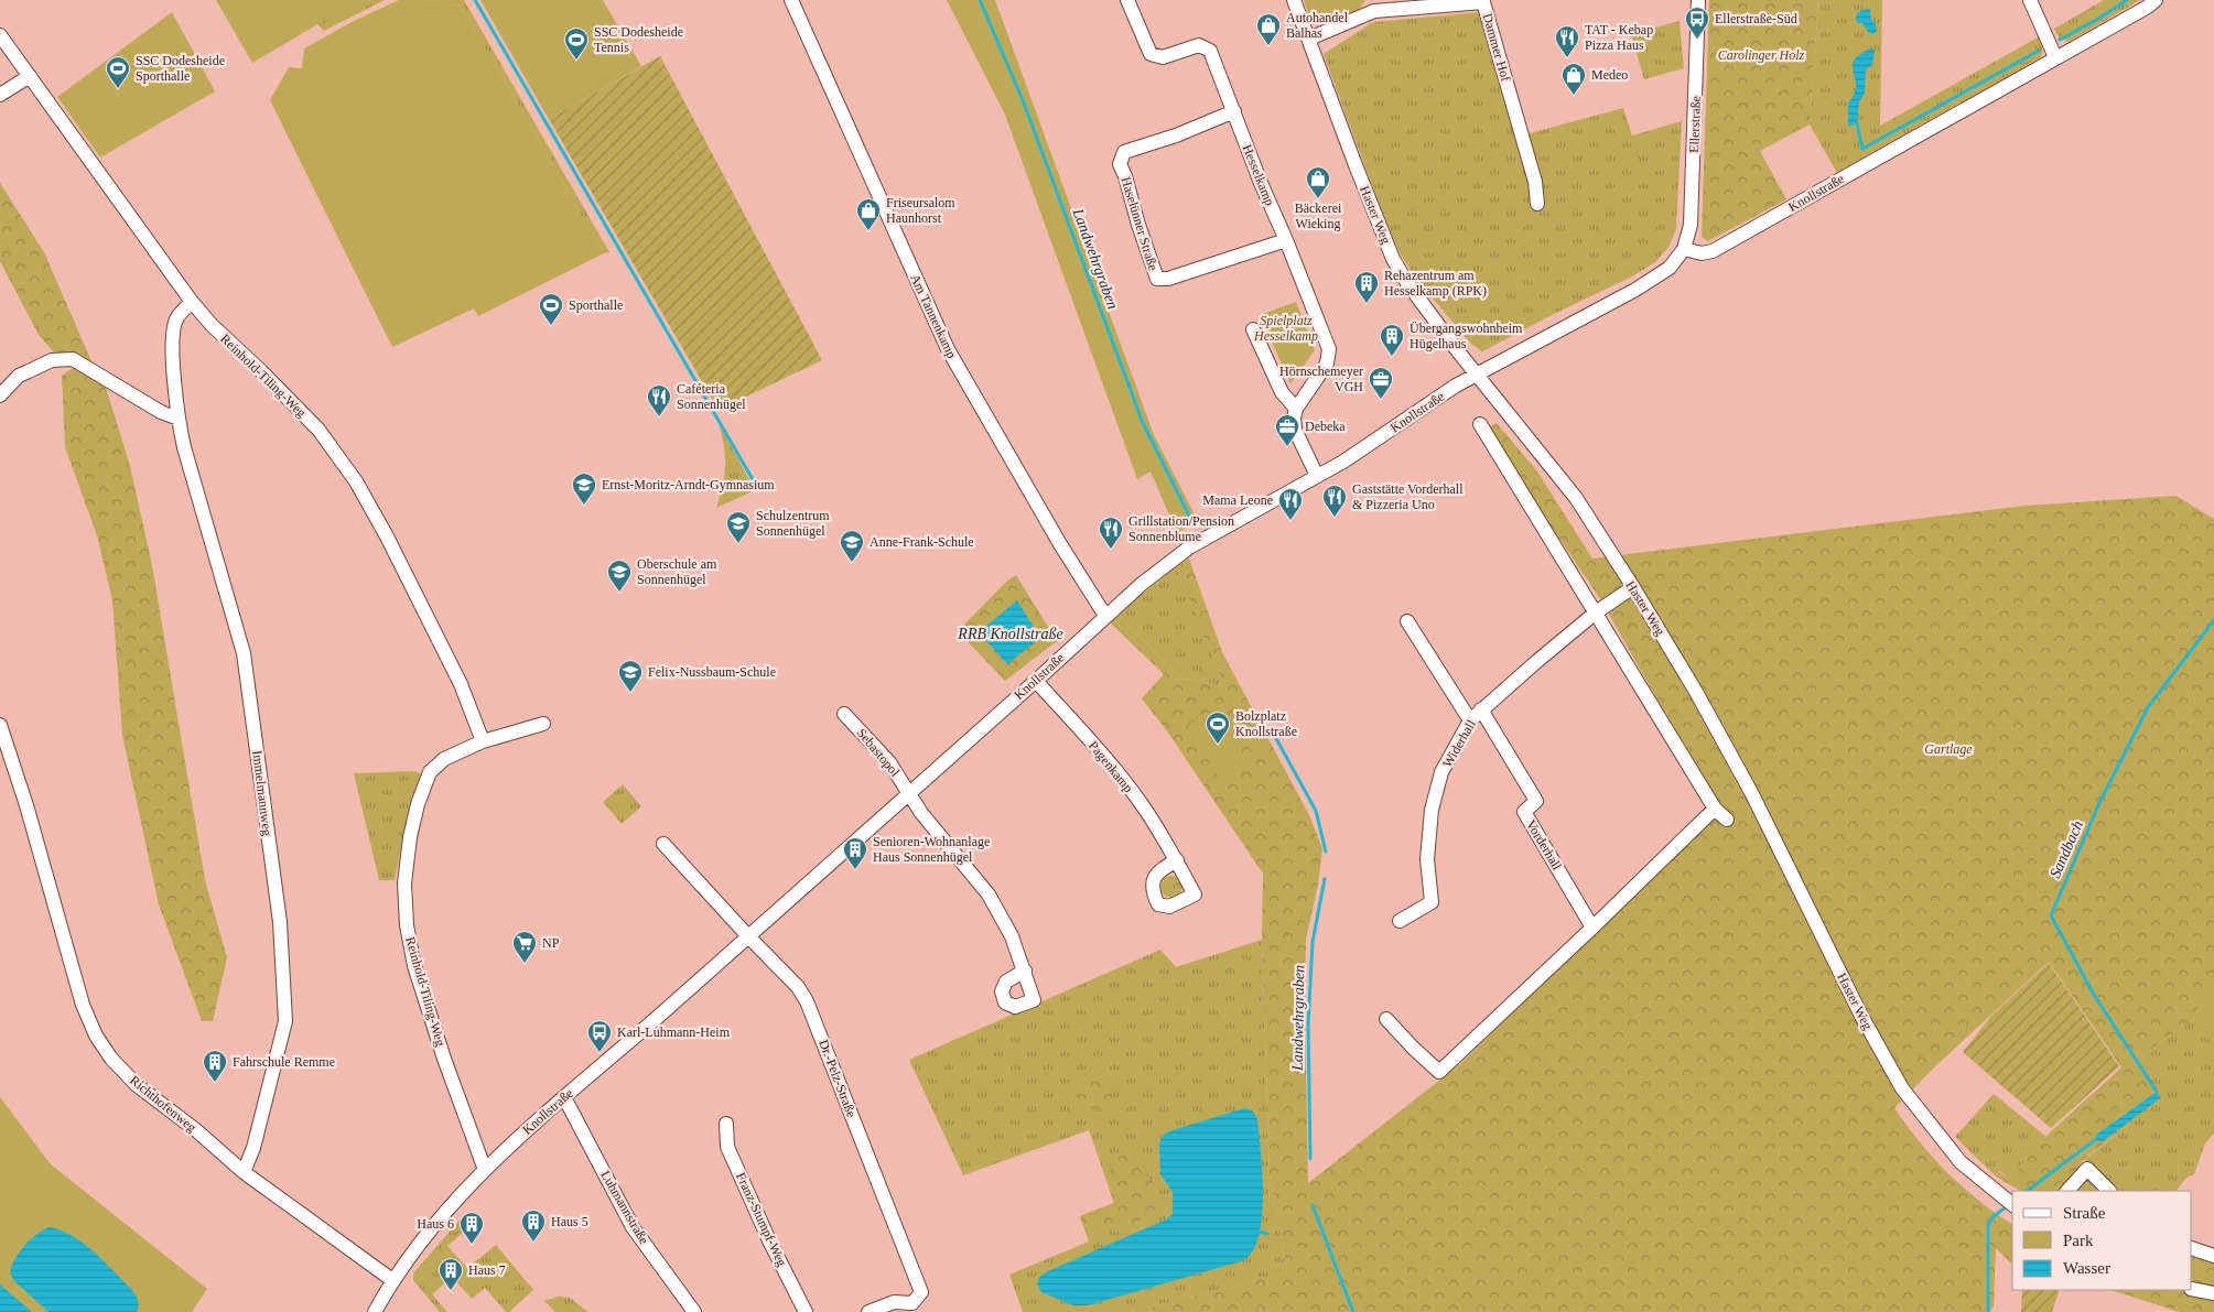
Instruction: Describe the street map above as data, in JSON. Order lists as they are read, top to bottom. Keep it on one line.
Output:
{"streets":{"street":["Dammer Hof","Ellerstraße","Hesselkamp","Knollstraße","Haster Weg","Haselünner Straße","Am Tannenkamp","Reinhold-Tiling-Weg","Widerhall","Sebastopol","Pagenkamp","Immelmannweg","Vorderhall","Dr.-Pelz-Straße","Richthofenweg","Luhmannstraße","Franz-Stumpf-Weg"]},"crossings":[["Dammer Hof","Haster Weg"],["Ellerstraße","Knollstraße"],["Hesselkamp","Haselünner Straße"],["Knollstraße","Haster Weg"],["Knollstraße","Am Tannenkamp"],["Knollstraße","Reinhold-Tiling-Weg"],["Knollstraße","Sebastopol"],["Knollstraße","Pagenkamp"],["Knollstraße","Dr.-Pelz-Straße"],["Knollstraße","Richthofenweg"],["Knollstraße","Luhmannstraße"],["Haster Weg","Widerhall"],["Reinhold-Tiling-Weg","Immelmannweg"],["Widerhall","Vorderhall"],["Immelmannweg","Richthofenweg"]],"water":["Landwehrgraben","RRB Knollstraße","Sandbach"],"parks":["Carolinger Holz","Spielplatz Hesselkamp","Gartlage"],"places":{"bus stop":["Ellerstraße-Süd","Karl-Luhmann-Heim"],"shop":["Autohandel Balhas","Medeo","Bäckerei Wieking","Friseursalom Haunhorst"],"restaurant":["TAT - Kebap Pizza Haus","Caféteria Sonnenhügel","Gaststätte Vorderhall & Pizzeria Uno","Mama Leone","Grillstation/Pension Sonnenblume"],"sports":["SSC Dodesheide Tennis","SSC Dodesheide Sporthalle","Sporthalle","Bolzplatz Knollstraße"],"building":["Rehazentrum am Hesselkamp (RPK)","Übergangswohnheim Hügelhaus","Senioren-Wohnanlage Haus Sonnenhügel","Fahrschule Remme","Haus 5","Haus 6","Haus 7"],"office":["Hörnschemeyer VGH","Debeka"],"school or university":["Ernst-Moritz-Arndt-Gymnasium","Schulzentrum Sonnenhügel","Anne-Frank-Schule","Oberschule am Sonnenhügel","Felix-Nussbaum-Schule"],"supermarket":["NP"]},"legend":["Straße","Park","Wasser"]}
